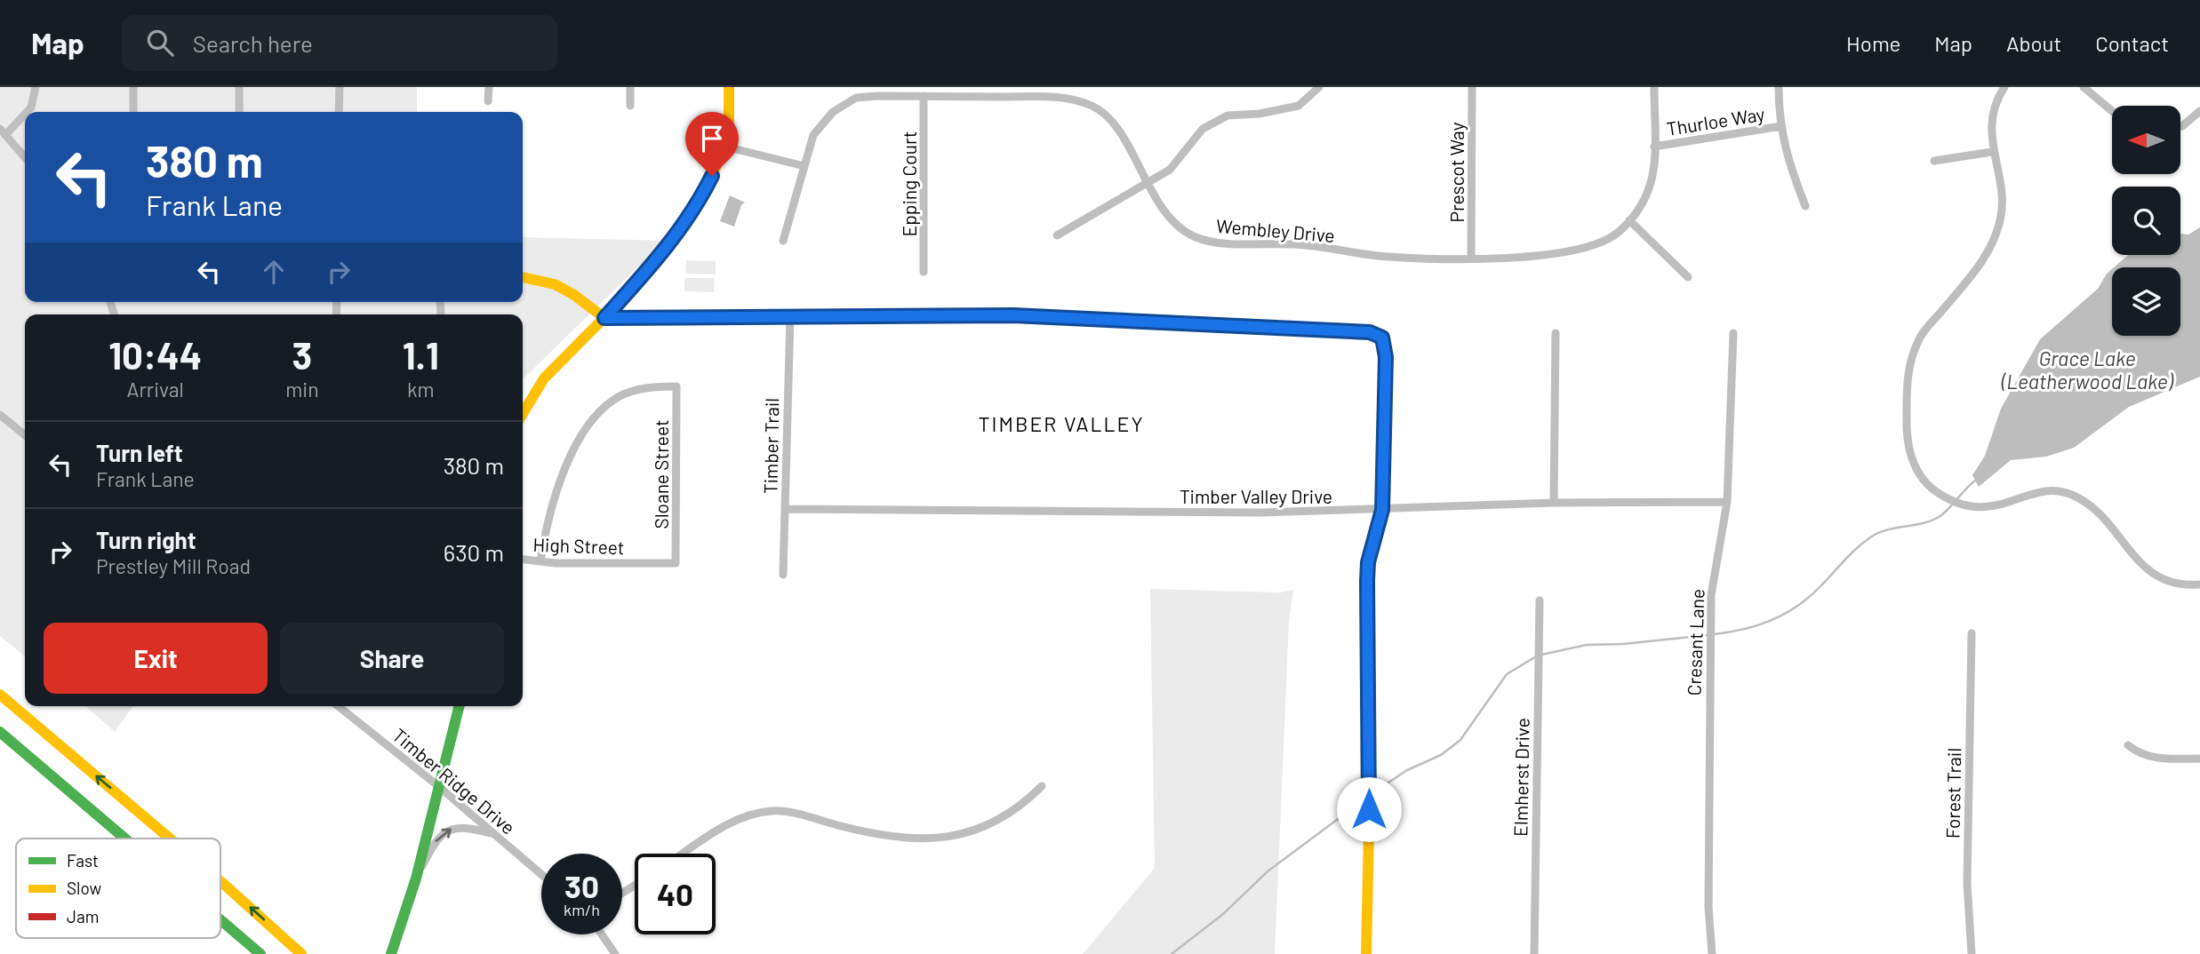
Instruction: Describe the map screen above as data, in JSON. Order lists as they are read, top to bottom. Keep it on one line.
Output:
{"streets":{"street":["Thurloe Way","Prescot Way","Epping Court","Wembley Drive","Timber Trail","Sloane Street","Timber Valley Drive","High Street","Cresant Lane","Elmherst Drive","Timber Ridge Drive","Forest Trail"]},"crossings":[["Thurloe Way","Wembley Drive"],["Prescot Way","Wembley Drive"],["Epping Court","Wembley Drive"],["Timber Trail","Timber Valley Drive"],["Sloane Street","High Street"],["Timber Valley Drive","Cresant Lane"]],"districts":["TIMBER VALLEY"],"water":["Grace Lake (Leatherwood Lake)"],"legend":["Fast","Slow","Jam"],"north":"left","page":{"header":"Map","search":"Search here","nav":["Home","Map","About","Contact"],"turn":["380 m","Frank Lane"],"eta":["10:44","Arrival","3","min","1.1","km"],"list":[{"name":"Turn left","note":"Frank Lane","value":"380 m"},{"name":"Turn right","note":"Prestley Mill Road","value":"630 m"}],"buttons":["Exit","Share"],"speed":"30 km/h","limit":"40"}}
